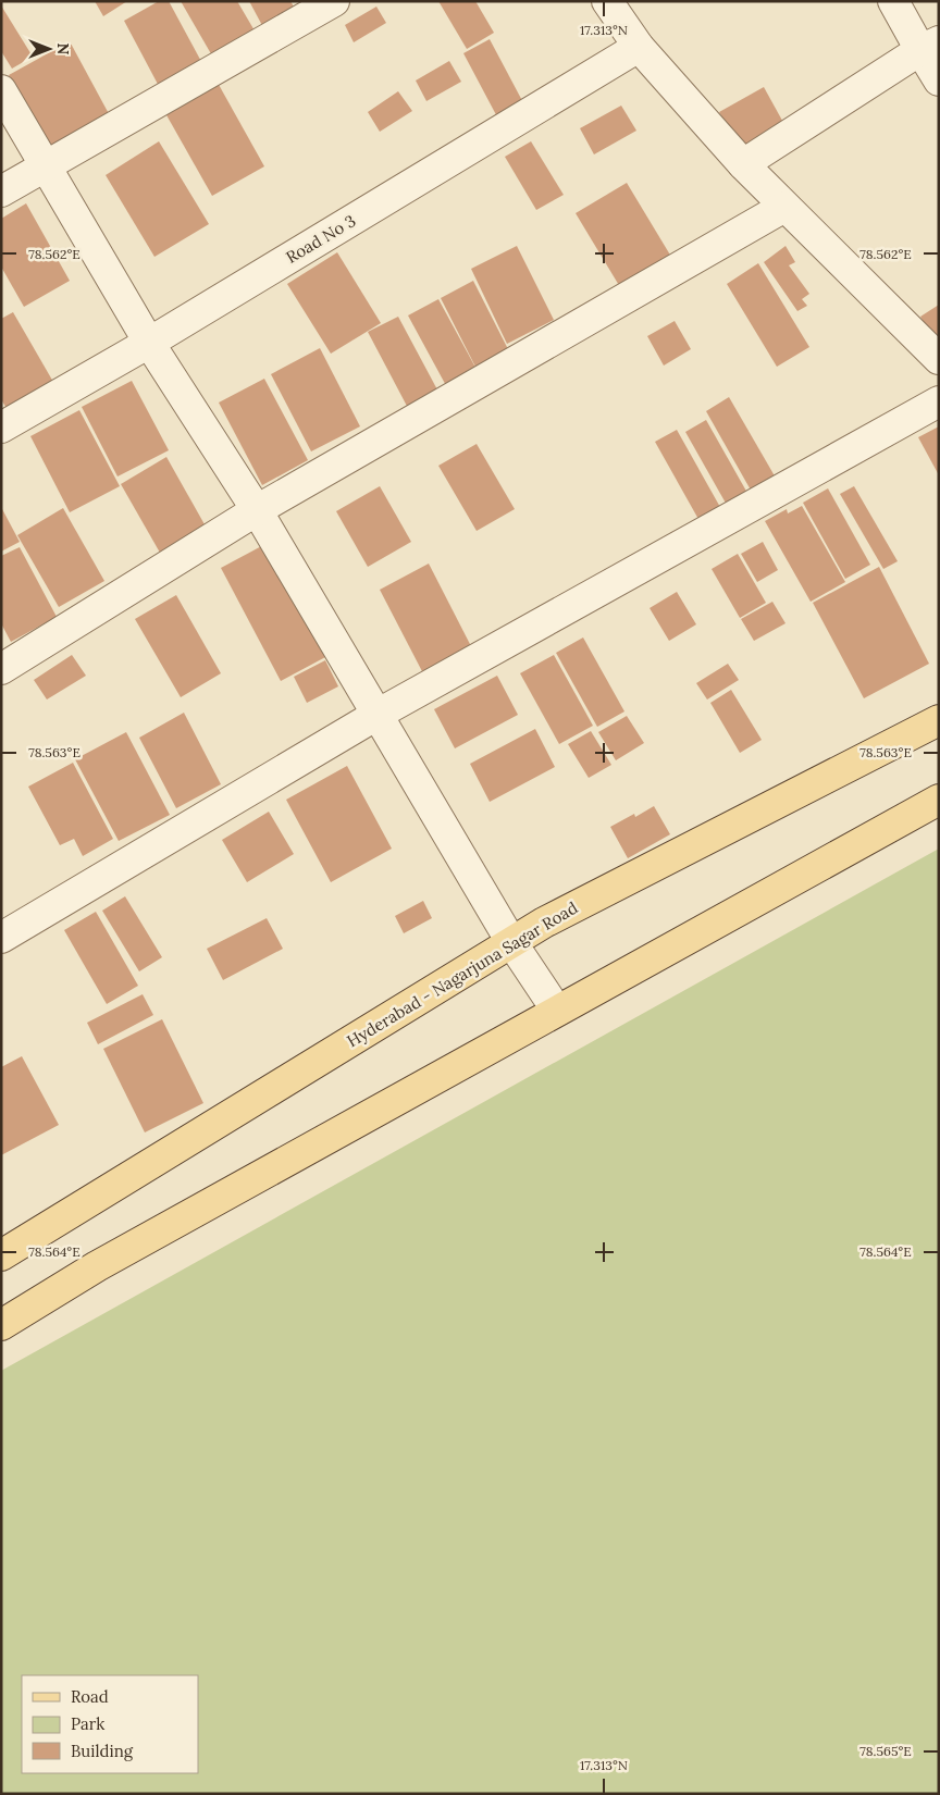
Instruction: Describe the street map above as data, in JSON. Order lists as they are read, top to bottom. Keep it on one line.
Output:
{"streets":{"main road":["Hyderabad - Nagarjuna Sagar Road"],"street":["Road No 3"]},"legend":["Road","Park","Building"],"north":"right","coordinates":["17.313°N","78.562°E","78.563°E","78.564°E","78.565°E"]}
